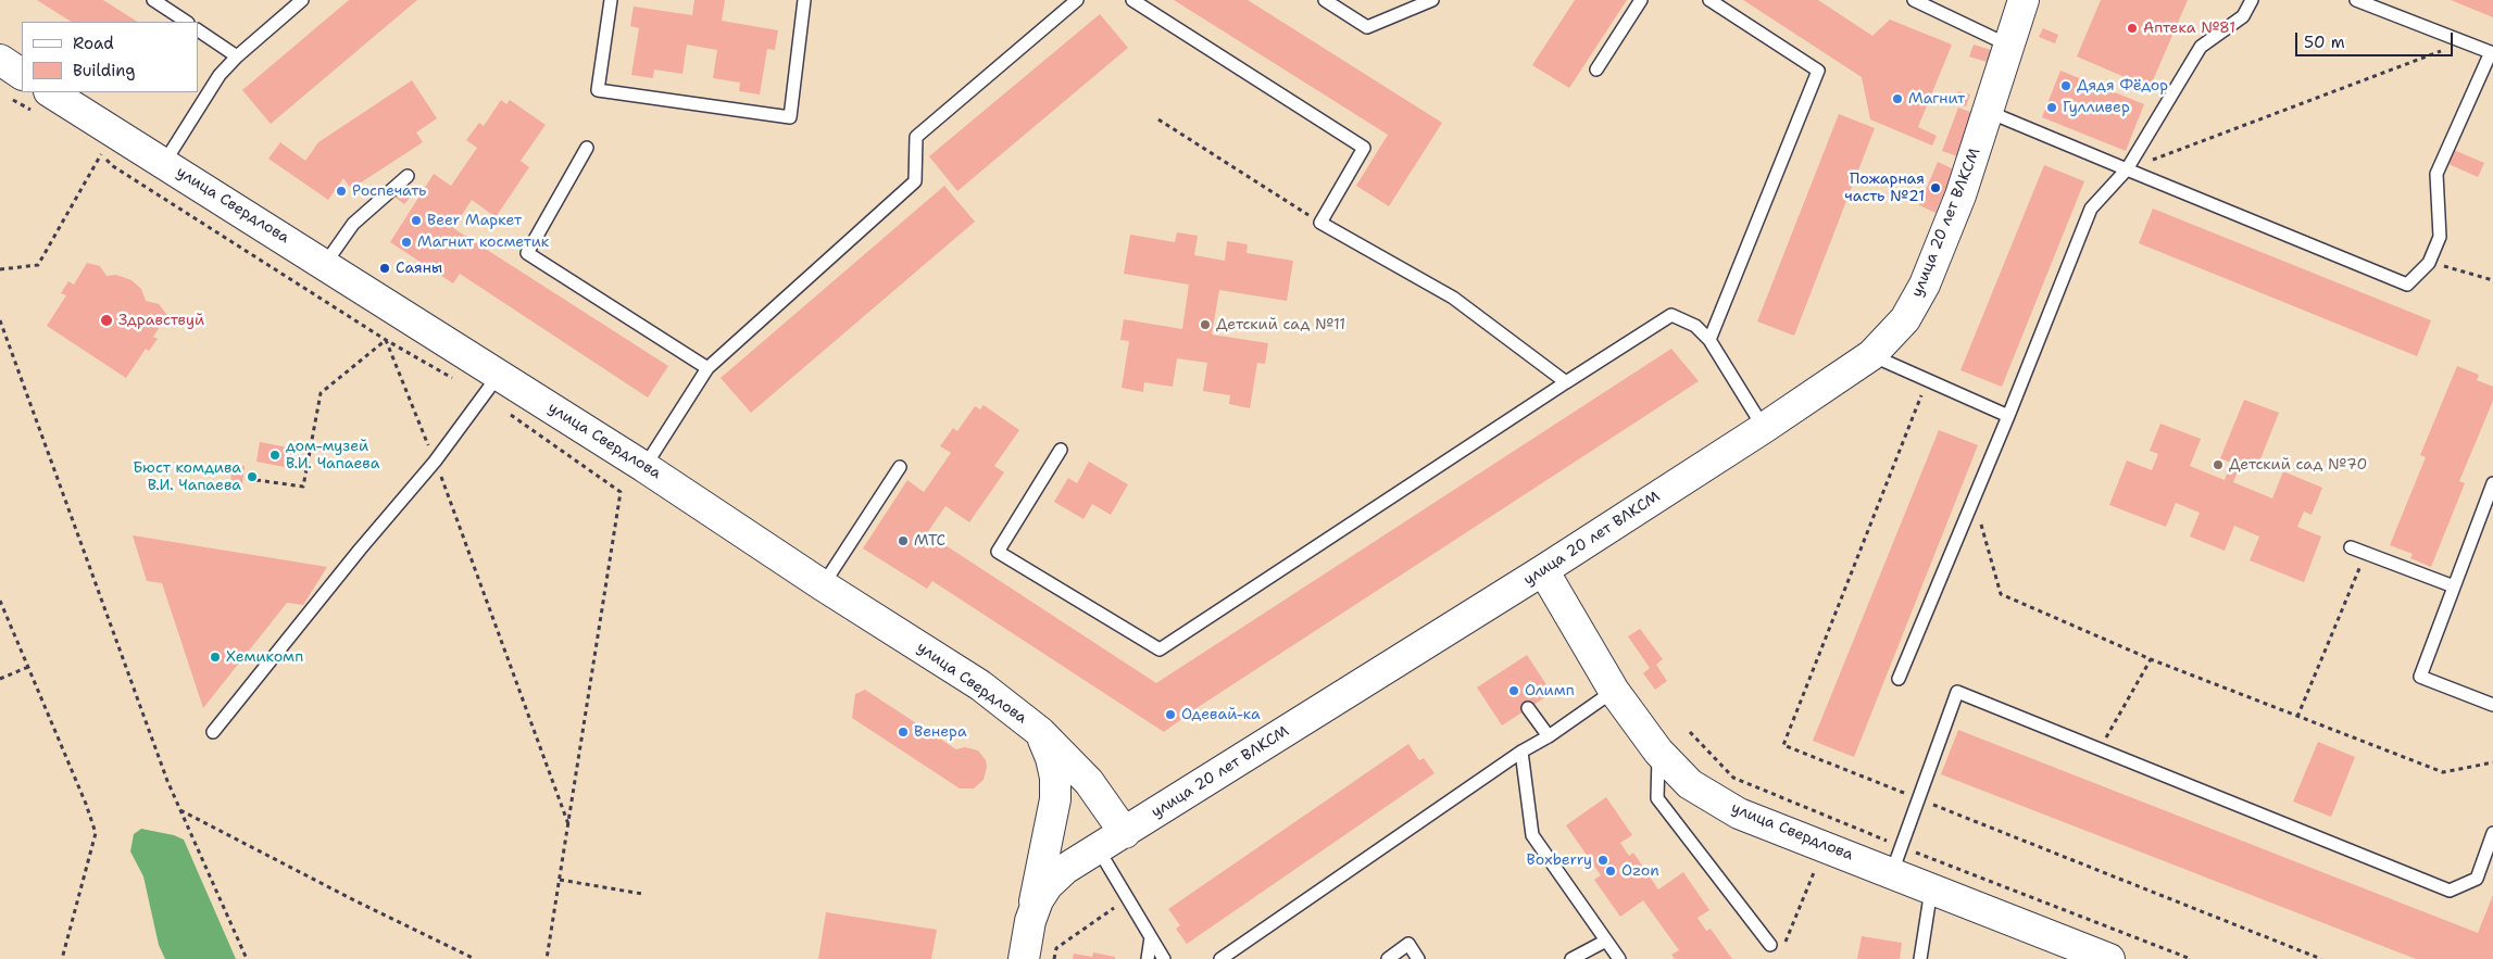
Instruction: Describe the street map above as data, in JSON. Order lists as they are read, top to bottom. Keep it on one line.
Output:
{"streets":{"street":["улица Свердлова","улица 20 лет ВЛКСМ"]},"crossings":[["улица Свердлова","улица 20 лет ВЛКСМ"]],"places":["Аптека №81","Дядя Фёдор","Магнит","Гулливер","Пожарная часть №21","Роспечать","Beer Маркет","Магнит косметик","Саяны","Здравствуй","Детский сад №11","дом-музей В.И. Чапаева","Детский сад №70","Бюст комдива В.И. Чапаева","МТС","Хемикомп","Олимп","Одевай-ка","Венера","Boxberry","Ozon"],"legend":["Road","Building"],"scale_bar":"50 m"}
